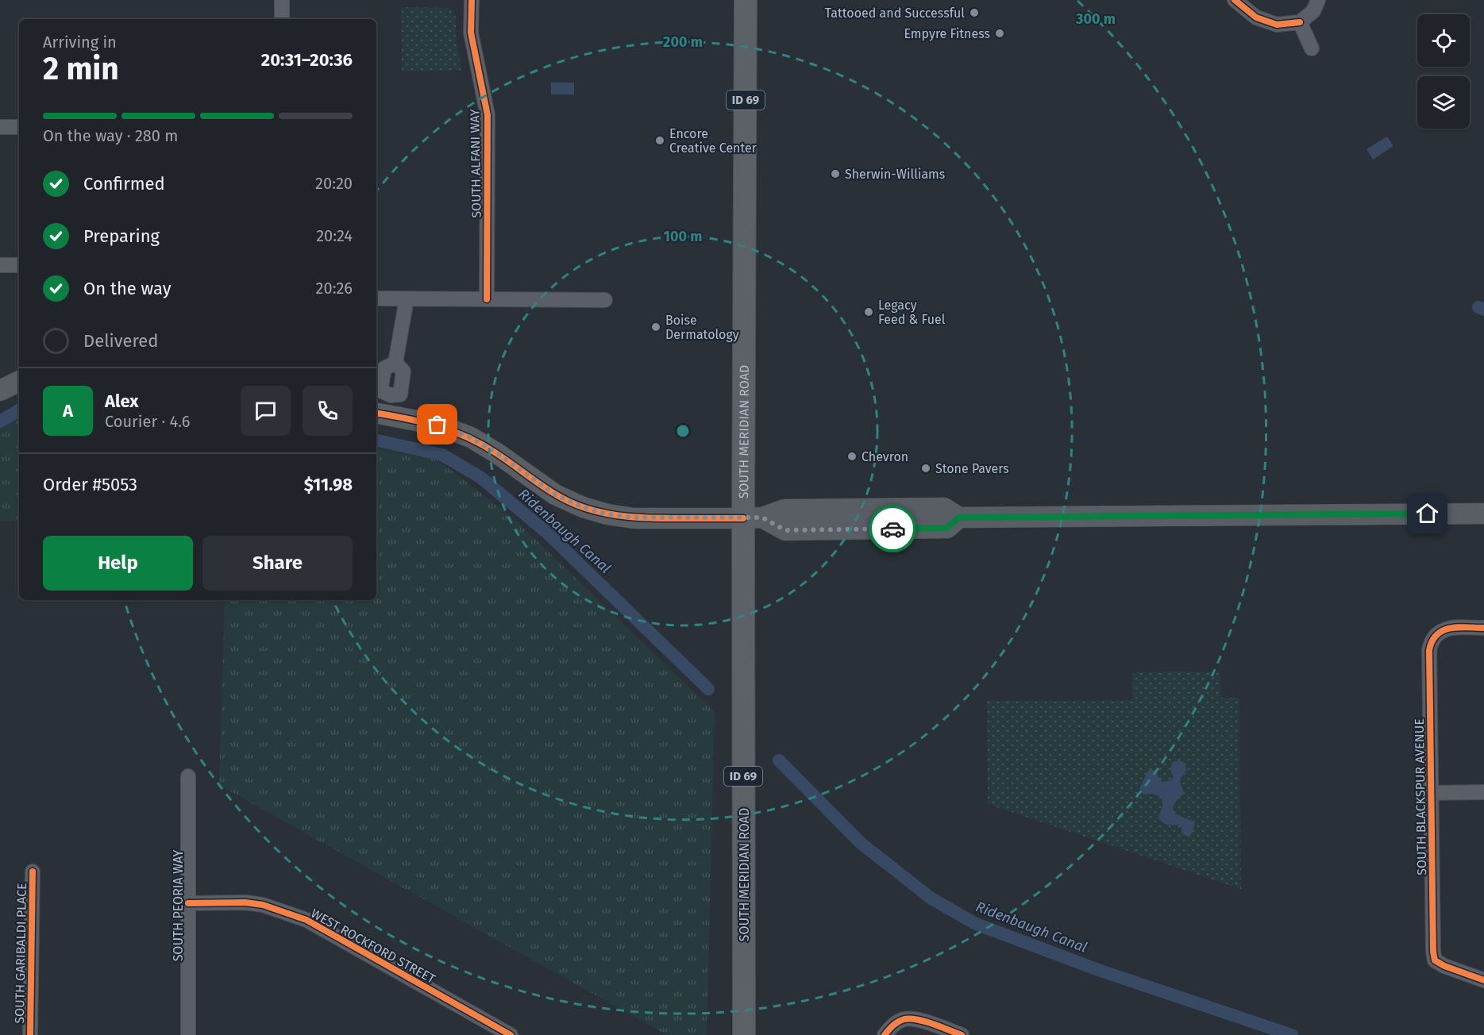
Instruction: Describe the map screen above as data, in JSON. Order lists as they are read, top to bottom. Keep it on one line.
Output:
{"streets":{"main road":["ID 69","SOUTH MERIDIAN ROAD"],"street":["SOUTH ALFANI WAY","SOUTH BLACKSPUR AVENUE","SOUTH PEORIA WAY","WEST ROCKFORD STREET","SOUTH GARIBALDI PLACE"]},"crossings":[["SOUTH PEORIA WAY","WEST ROCKFORD STREET"]],"water":["Ridenbaugh Canal"],"places":["Tattooed and Successful","Empyre Fitness","Encore Creative Center","Sherwin-Williams","Legacy Feed & Fuel","Boise Dermatology","Chevron","Stone Pavers"],"page":{"heading":["2 min","Arriving in","20:31–20:36"],"panel":["Alex","Courier · 4.6","Order #5053","$11.98"],"bar":"On the way · 280 m","list":[["Confirmed","20:20"],["Preparing","20:24"],["On the way","20:26"],"Delivered"],"round":"A","buttons":["Help","Share"]},"rings":["300 m","200 m","100 m"]}
